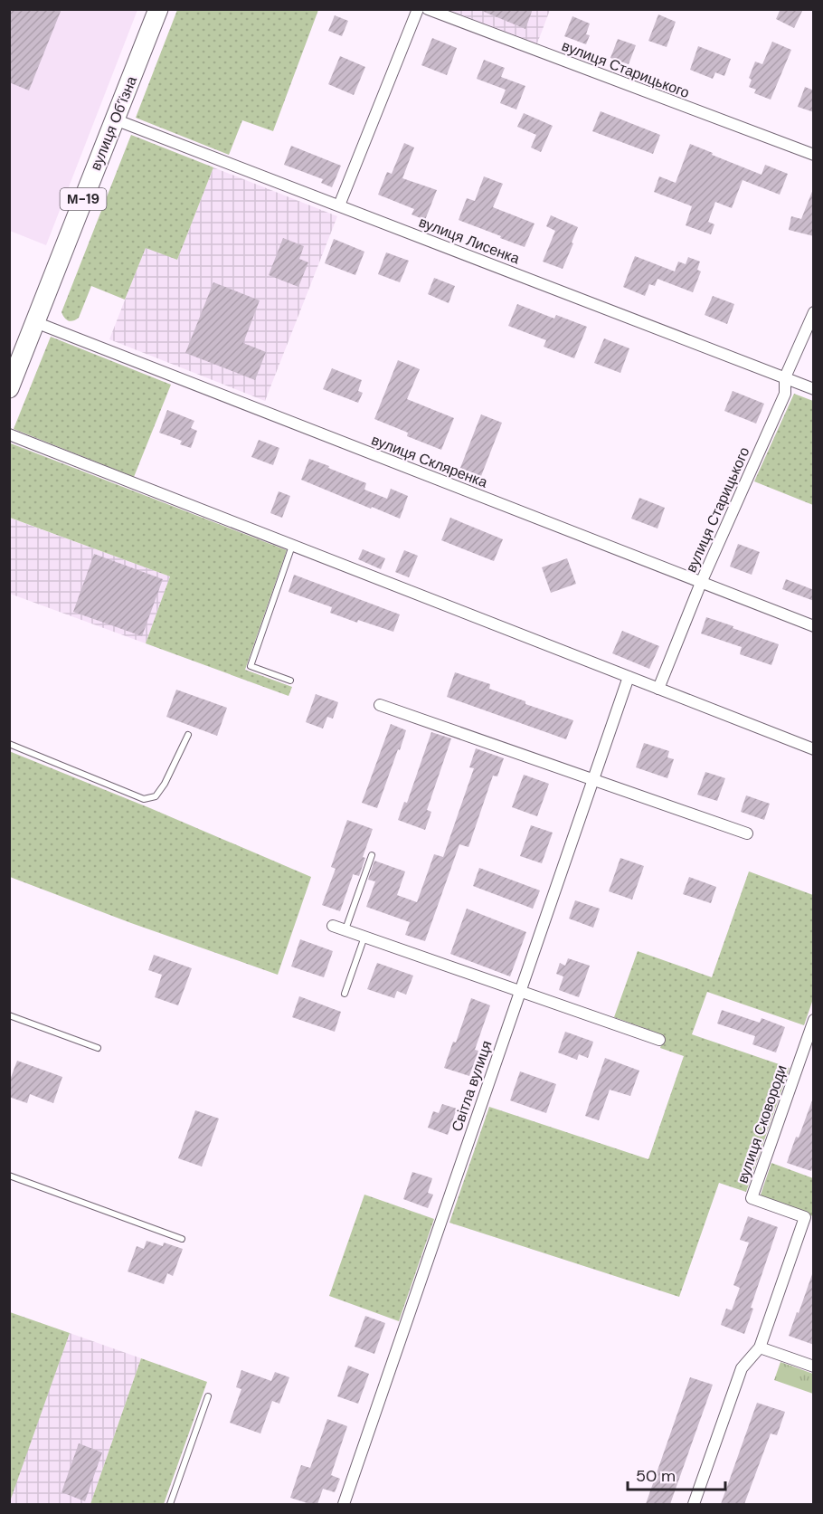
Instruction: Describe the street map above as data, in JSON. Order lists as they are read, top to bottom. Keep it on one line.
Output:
{"streets":{"highway":["вулиця Об’їзна","М-19"],"street":["вулиця Старицького","вулиця Лисенка","вулиця Скляренка","Світла вулиця","вулиця Сковороди"]},"crossings":[["вулиця Старицького","вулиця Лисенка"],["вулиця Старицького","вулиця Скляренка"],["вулиця Об’їзна","вулиця Лисенка"],["вулиця Об’їзна","вулиця Скляренка"]],"scale_bar":"50 m"}
